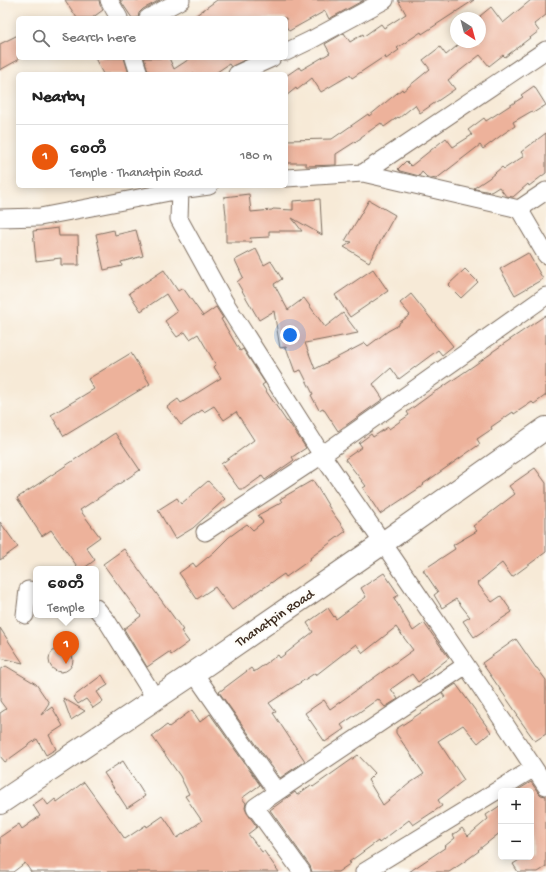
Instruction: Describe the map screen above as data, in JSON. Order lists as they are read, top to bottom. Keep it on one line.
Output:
{"streets":{"main road":["Thanatpin Road"]},"north":"bottom right","page":{"search":"Search here","heading":"Nearby","list":[{"mark":"1","name":"စေတီ","note":"Temple · Thanatpin Road","value":"180 m"}],"popup":["စေတီ","Temple"],"pins":"1","map_buttons":["+","−"]}}
